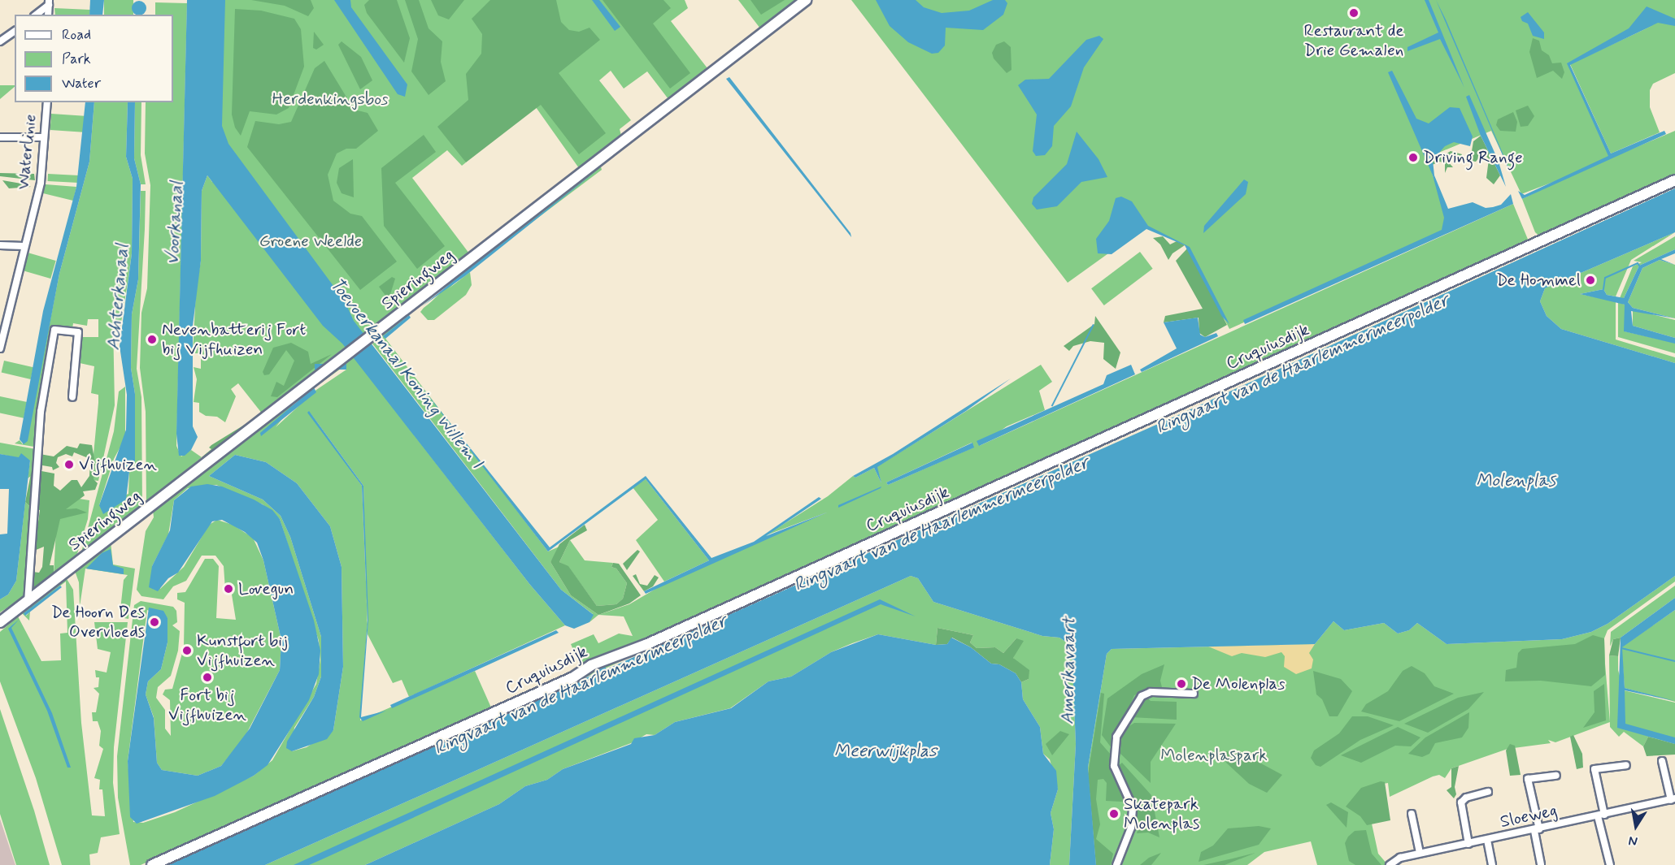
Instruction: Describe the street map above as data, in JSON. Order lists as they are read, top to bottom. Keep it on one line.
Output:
{"streets":{"street":["Waterlinie","Spieringweg","Cruquiusdijk","Sloeweg"]},"water":["Voorkanaal","Achterkanaal","Ringvaart van de Haarlemmermeerpolder","Toevoerkanaal Koning Willem I","Molenplas","Amerikavaart","Meerwijkplas"],"parks":["Herdenkingsbos","Groene Weelde","Molenplaspark"],"places":["Restaurant de Drie Gemalen","Driving Range","De Hommel","Nevenbatterij Fort bij Vijfhuizen","Vijfhuizen","Lovegun","De Hoorn Des Overvloeds","Kunstfort bij Vijfhuizen","Fort bij Vijfhuizen","De Molenplas","Skatepark Molenplas"],"legend":["Road","Park","Water"],"north":"bottom"}
